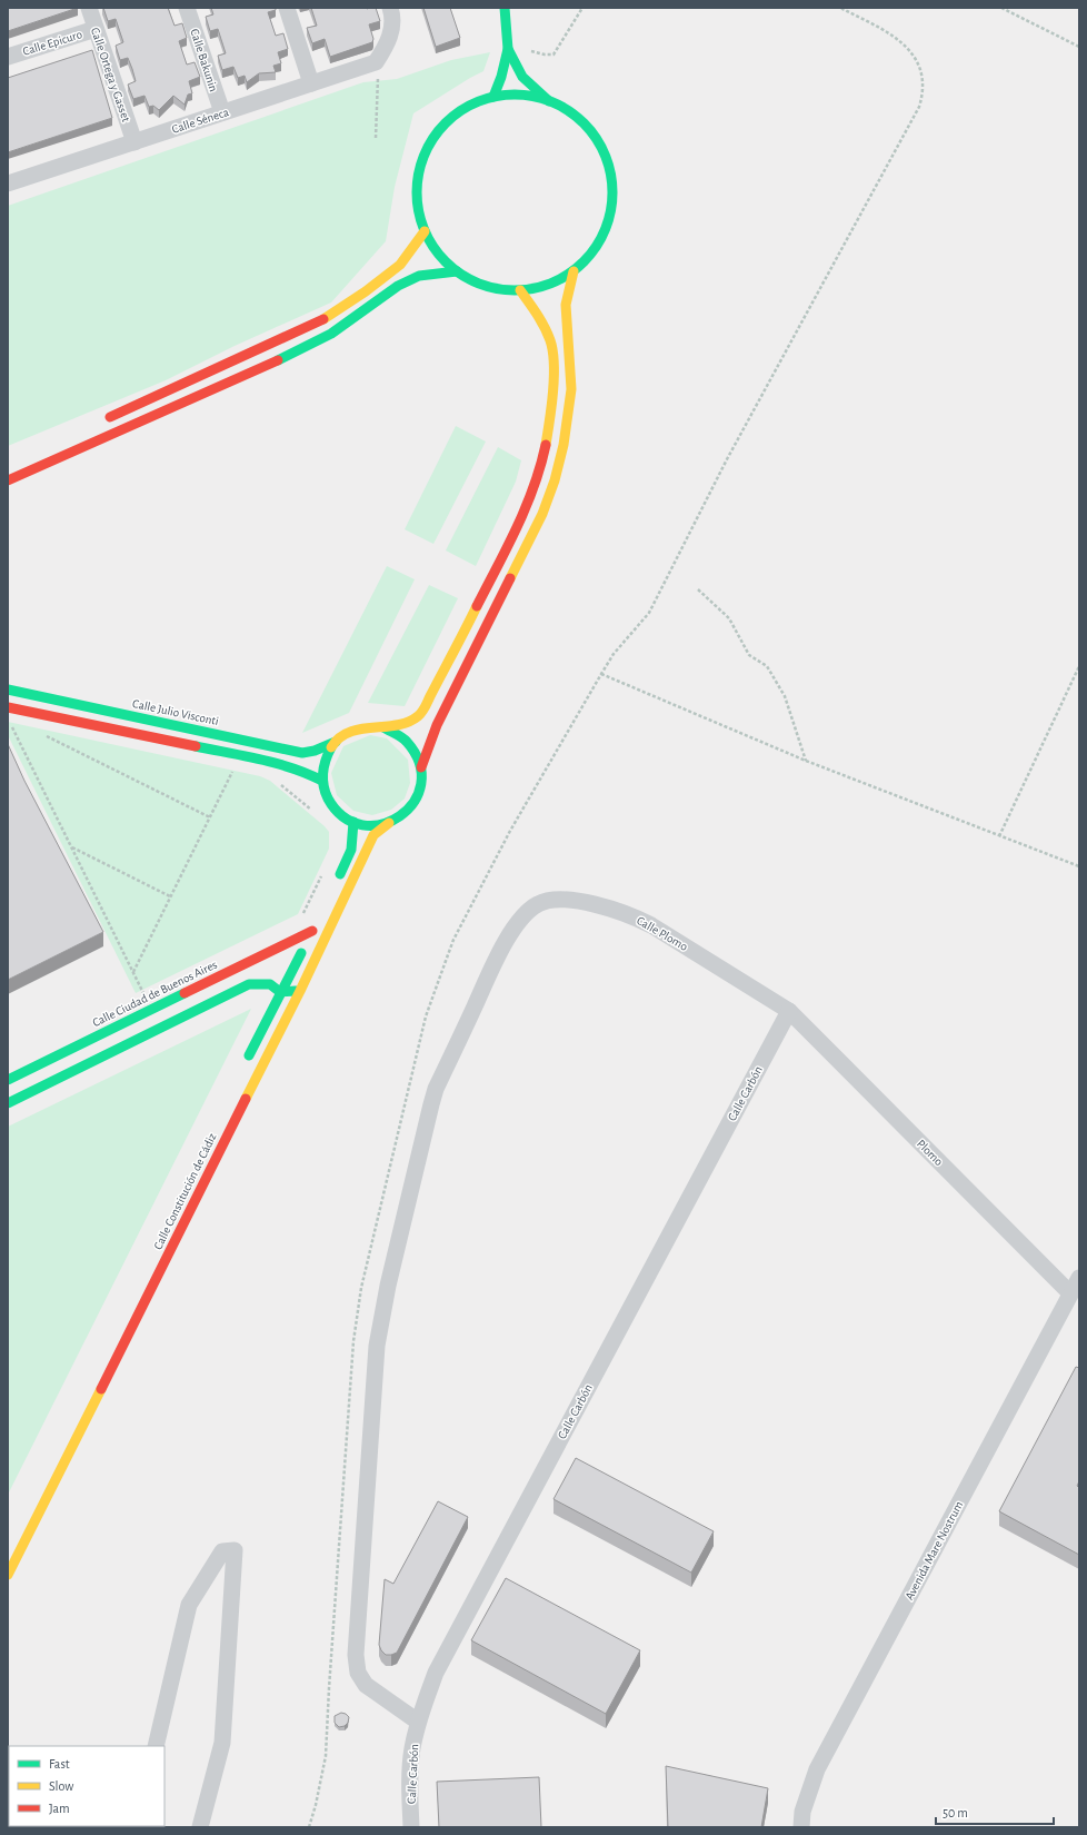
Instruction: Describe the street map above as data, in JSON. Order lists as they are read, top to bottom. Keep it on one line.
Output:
{"streets":{"street":["Calle Epicuro","Calle Bakunin","Calle Ortega y Gasset","Calle Séneca","Calle Julio Visconti","Calle Plomo","Calle Ciudad de Buenos Aires","Calle Carbón","Plomo","Calle Constitución de Cádiz","Avenida Mare Nostrum"]},"crossings":[["Calle Epicuro","Calle Ortega y Gasset"],["Calle Bakunin","Calle Séneca"],["Calle Ortega y Gasset","Calle Séneca"],["Calle Julio Visconti","Calle Constitución de Cádiz"],["Calle Plomo","Calle Carbón"],["Calle Plomo","Plomo"],["Calle Carbón","Plomo"],["Plomo","Avenida Mare Nostrum"]],"legend":["Fast","Slow","Jam"],"scale_bar":"50 m"}
